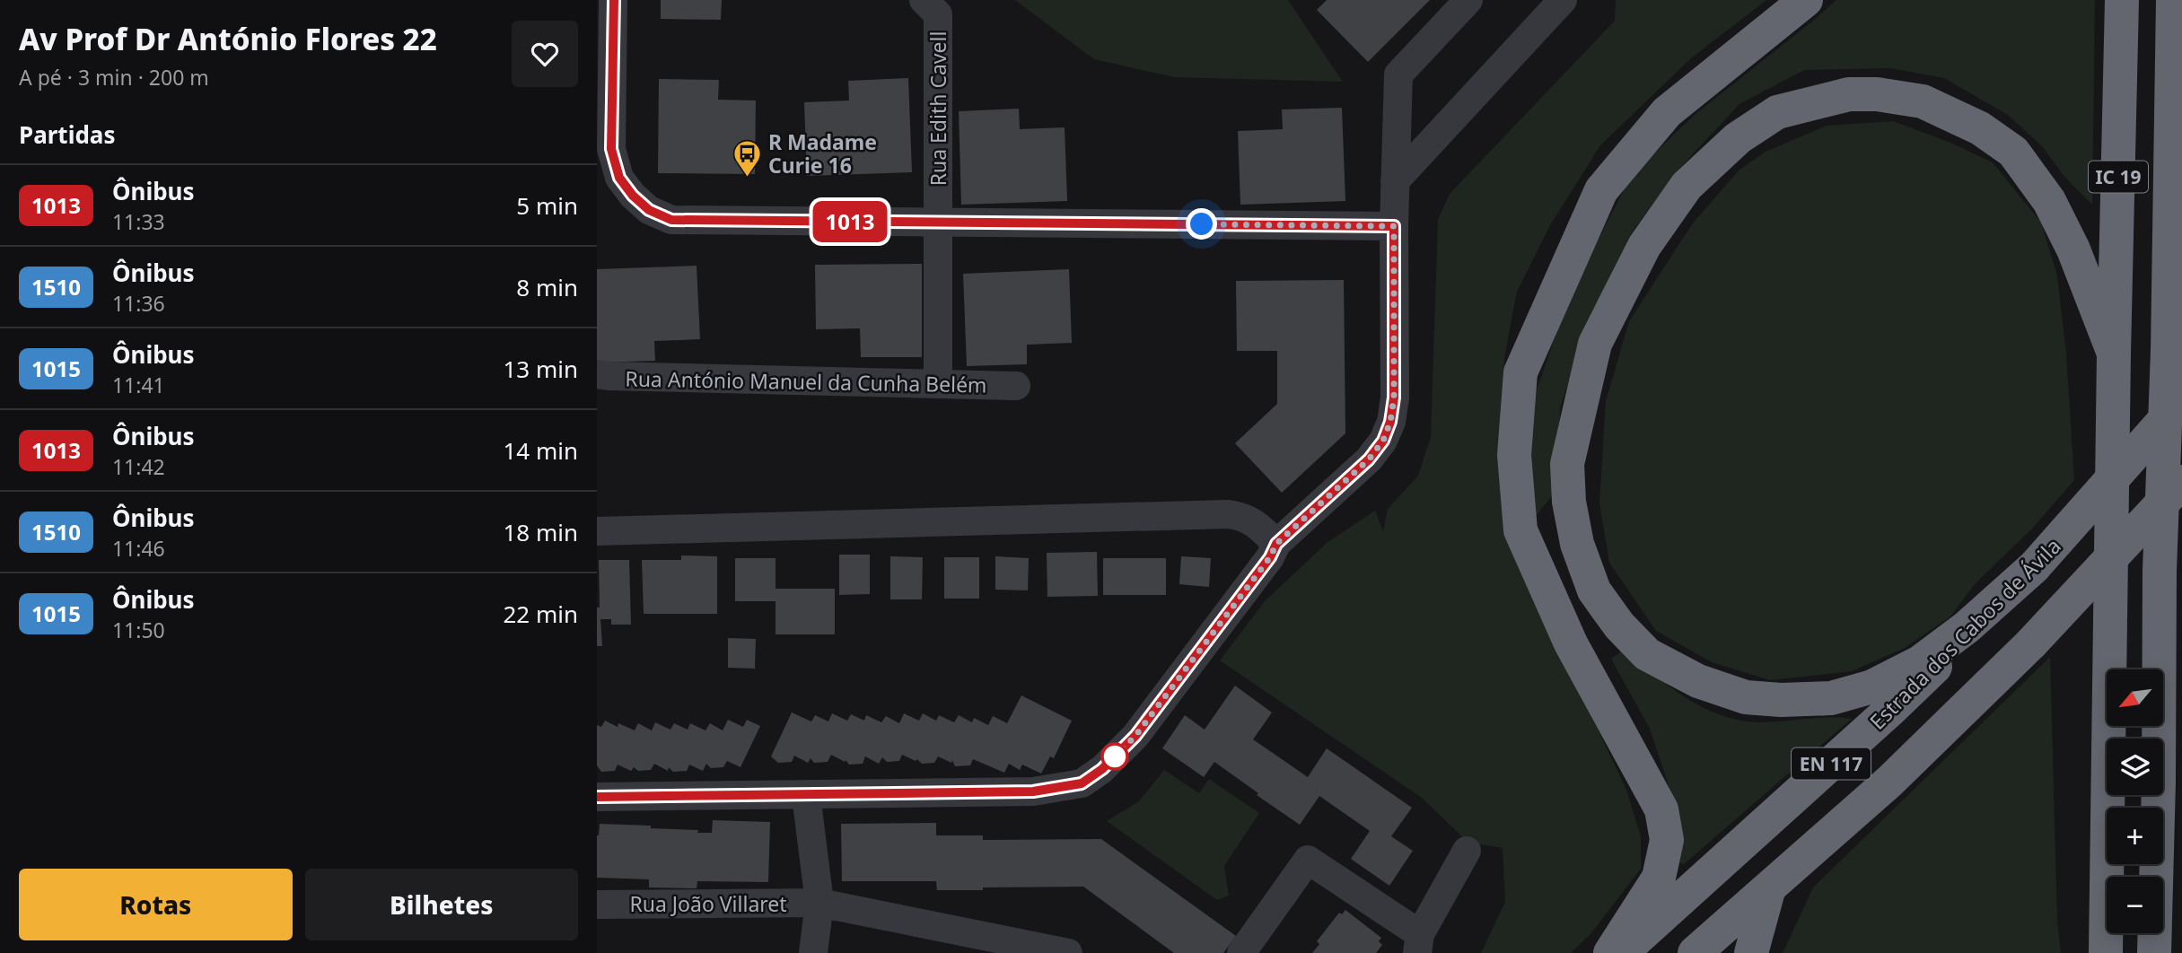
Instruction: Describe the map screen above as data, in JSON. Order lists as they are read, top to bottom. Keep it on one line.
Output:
{"streets":{"highway":["IC 19","Estrada dos Cabos de Ávila","EN 117"],"street":["Rua Edith Cavell","Rua António Manuel da Cunha Belém","Rua João Villaret"]},"crossings":[["Rua Edith Cavell","Rua António Manuel da Cunha Belém"]],"places":{"bus stop":["R Madame Curie 16"]},"lines":["bus line 1013"],"north":"bottom left","page":{"heading":[["Av Prof Dr António Flores 22","A pé · 3 min · 200 m"],"Partidas"],"on_map":"1013","list":[{"mark":"1013","name":"Ônibus","note":"11:33","value":"5 min"},{"mark":"1510","name":"Ônibus","note":"11:36","value":"8 min"},{"mark":"1015","name":"Ônibus","note":"11:41","value":"13 min"},{"mark":"1013","name":"Ônibus","note":"11:42","value":"14 min"},{"mark":"1510","name":"Ônibus","note":"11:46","value":"18 min"},{"mark":"1015","name":"Ônibus","note":"11:50","value":"22 min"}],"map_buttons":["+","−"],"buttons":["Rotas","Bilhetes"]}}
